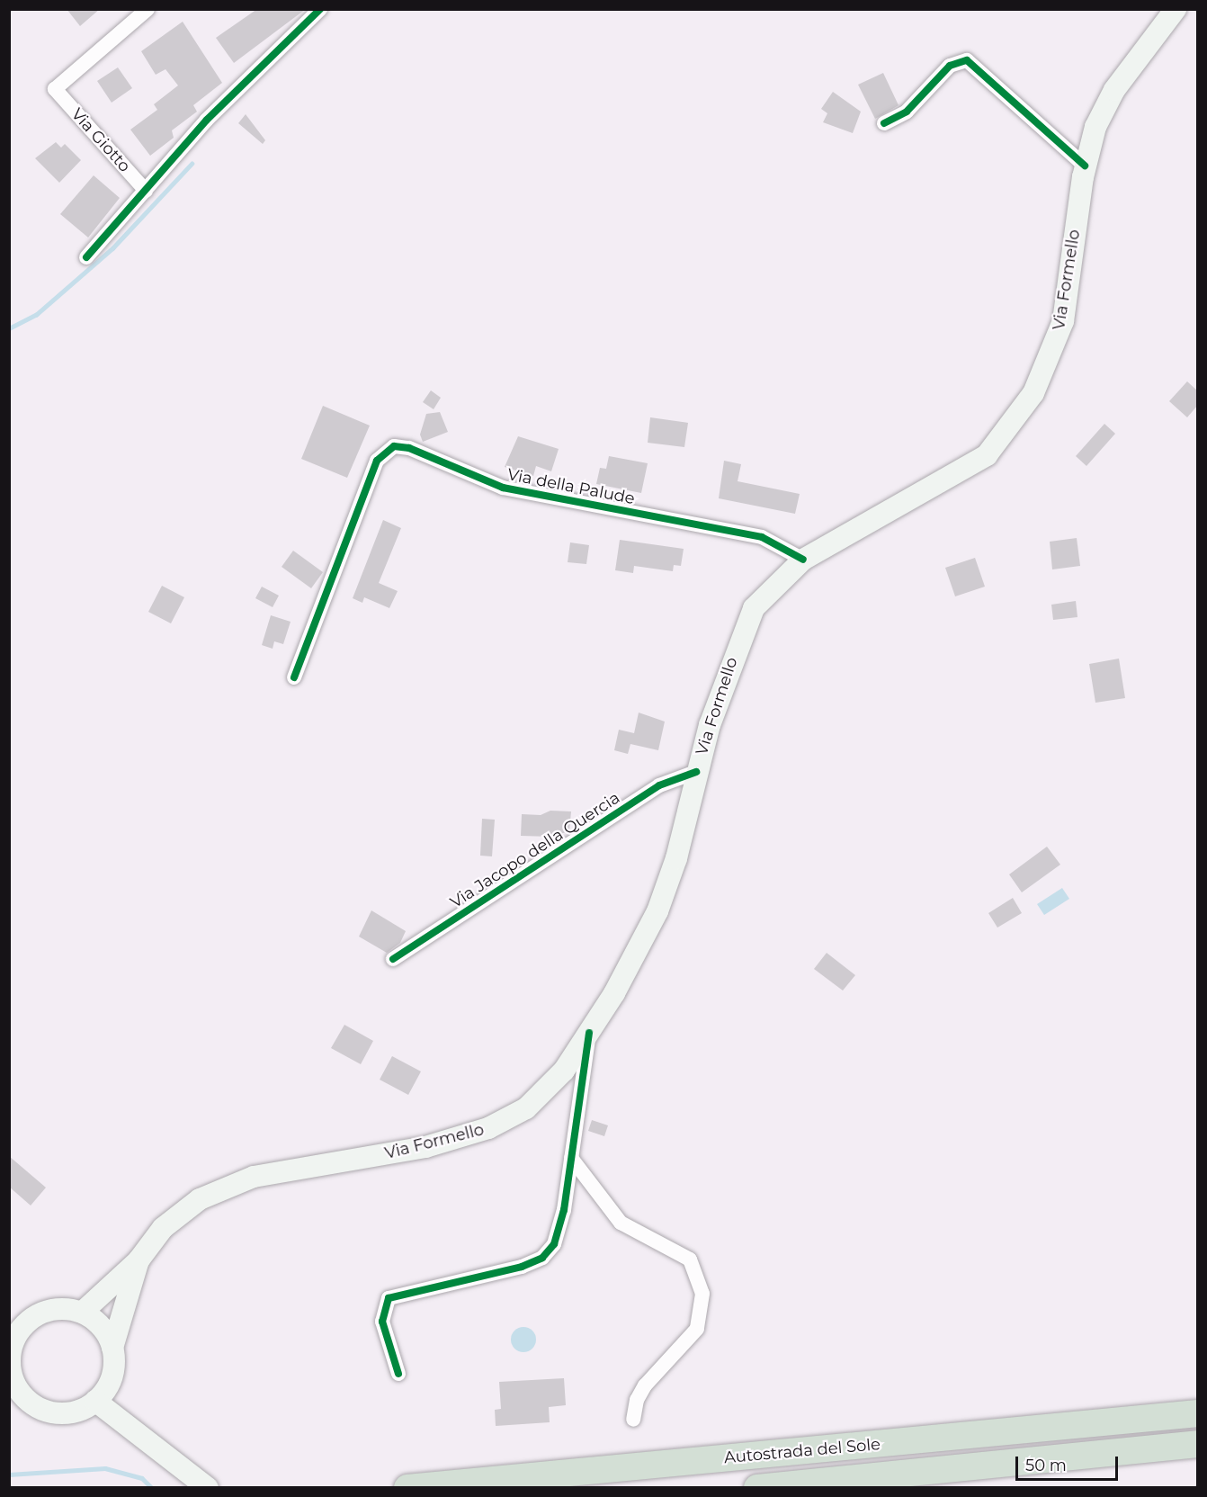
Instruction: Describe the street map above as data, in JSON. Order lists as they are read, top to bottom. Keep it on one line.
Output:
{"streets":{"highway":["Autostrada del Sole"],"main road":["Via Formello"],"street":["Via Giotto","Via della Palude","Via Jacopo della Quercia"]},"crossings":[["Via Formello","Via della Palude"],["Via Formello","Via Jacopo della Quercia"]],"scale_bar":"50 m"}
